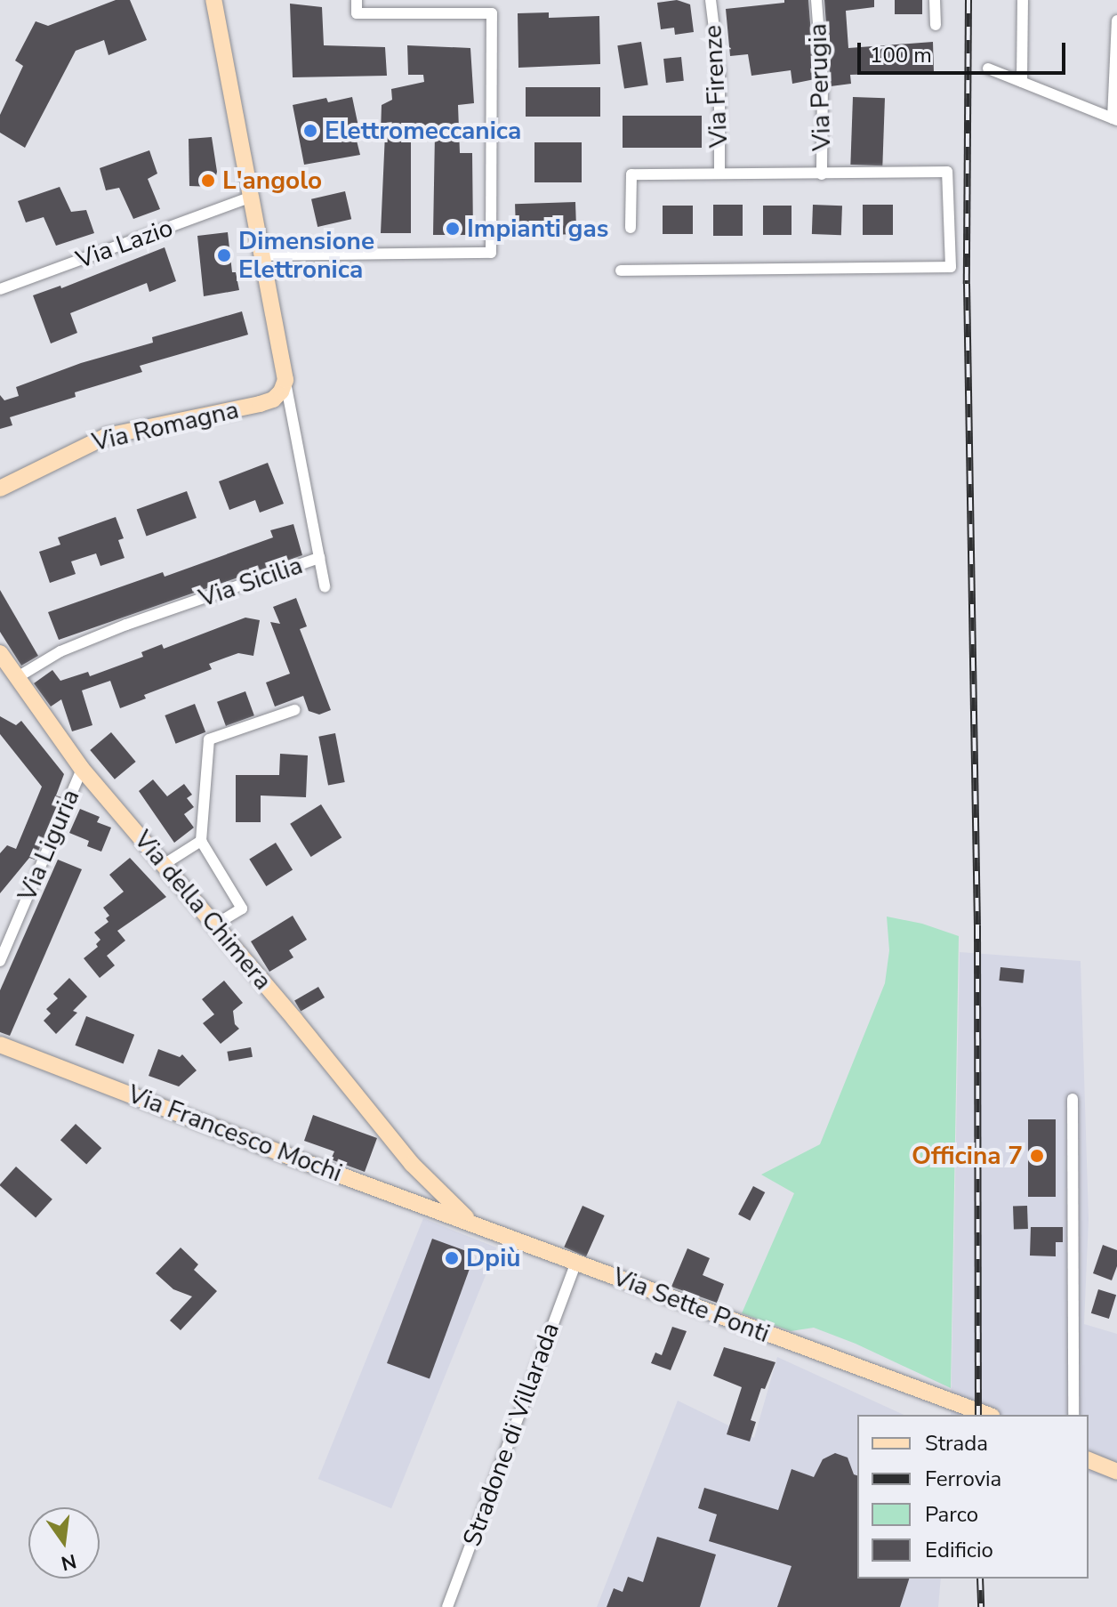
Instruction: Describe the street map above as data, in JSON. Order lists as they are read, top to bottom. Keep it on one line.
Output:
{"streets":{"main road":["Via Romagna","Via della Chimera","Via Francesco Mochi","Via Sette Ponti"],"street":["Via Firenze","Via Perugia","Via Lazio","Via Sicilia","Via Liguria","Stradone di Villarada"]},"crossings":[["Via Romagna","Via Sicilia"],["Via Sicilia","Via della Chimera"],["Via Liguria","Via della Chimera"],["Via della Chimera","Via Francesco Mochi"],["Via della Chimera","Via Sette Ponti"],["Via Francesco Mochi","Via Sette Ponti"],["Via Sette Ponti","Stradone di Villarada"]],"places":["Elettromeccanica","L'angolo","Impianti gas","Dimensione Elettronica","Officina 7","Dpiù"],"legend":["Strada","Ferrovia","Parco","Edificio"],"scale_bar":"100 m","north":"bottom"}
